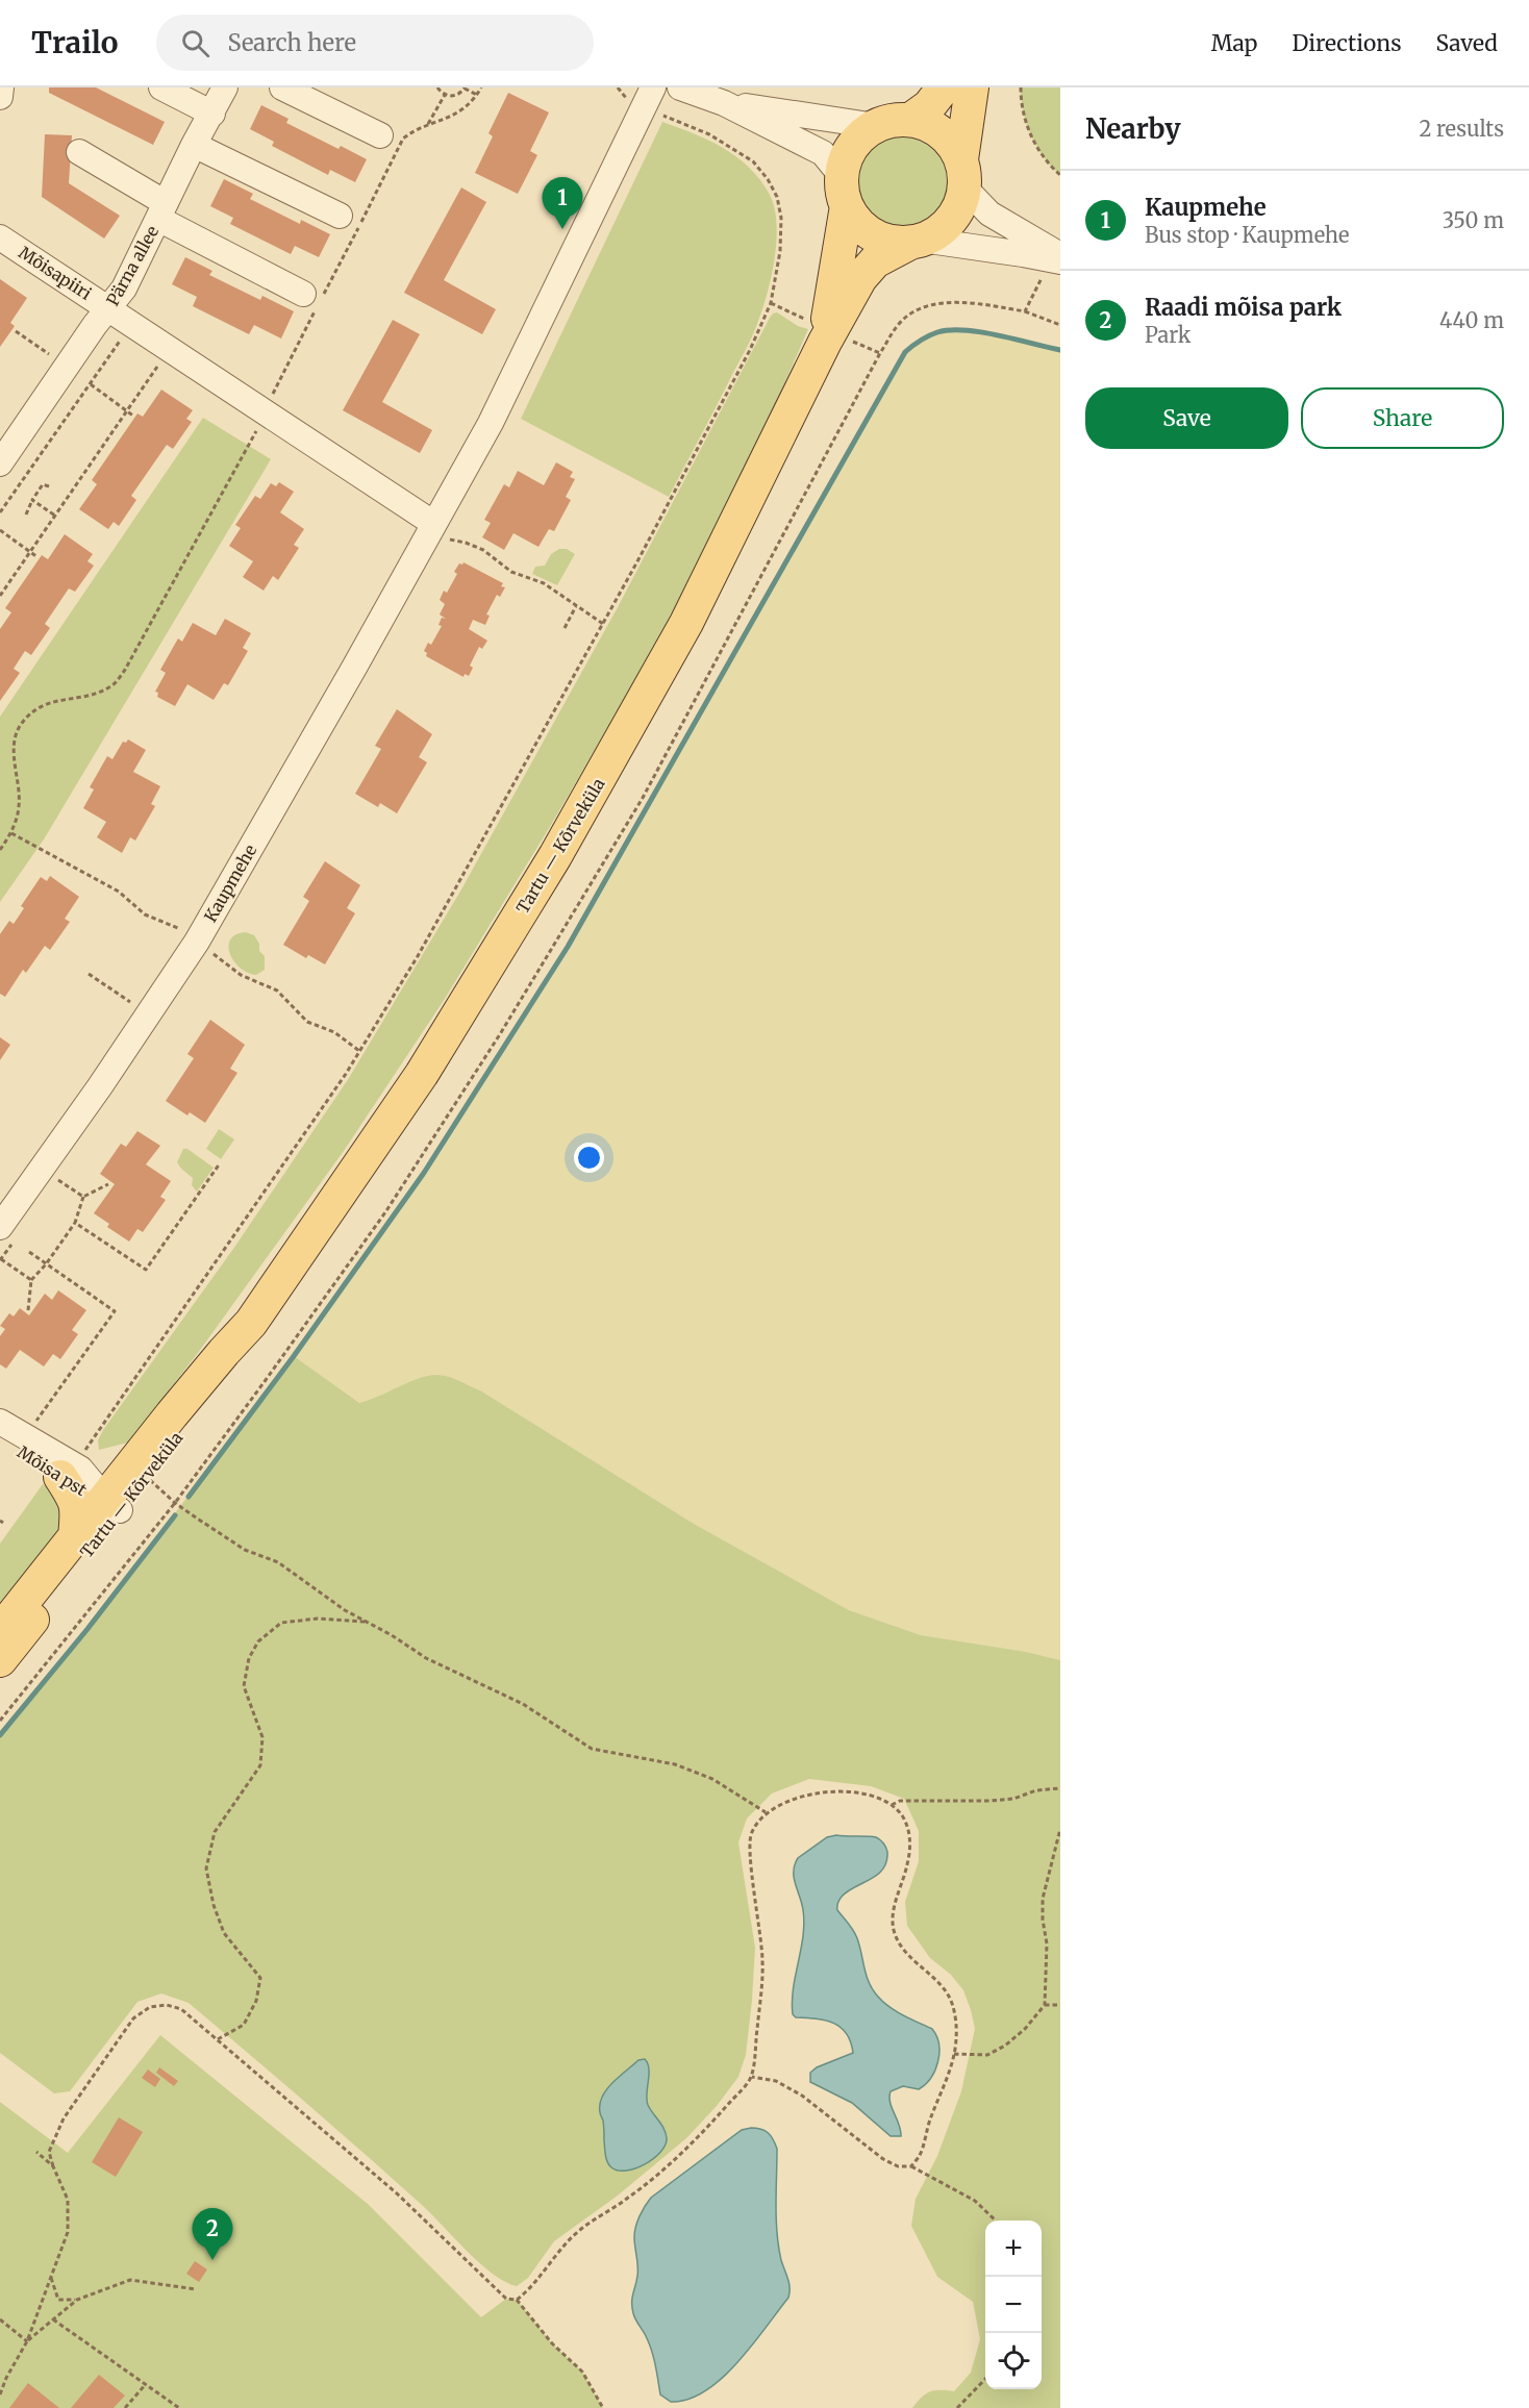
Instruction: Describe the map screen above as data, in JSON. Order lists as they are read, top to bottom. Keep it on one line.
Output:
{"streets":{"main road":["Tartu — Kõrveküla"],"street":["Pärna allee","Mõisapiiri","Kaupmehe","Mõisa pst"]},"crossings":[["Pärna allee","Mõisapiiri"],["Tartu — Kõrveküla","Mõisa pst"]],"page":{"header":"Trailo","search":"Search here","nav":["Map","Directions","Saved"],"heading":["Nearby","2 results"],"list":[{"mark":"1","name":"Kaupmehe","note":"Bus stop · Kaupmehe","value":"350 m"},{"mark":"2","name":"Raadi mõisa park","note":"Park","value":"440 m"}],"pins":["1","2"],"buttons":["Save","Share"],"map_buttons":["+","−"]}}
